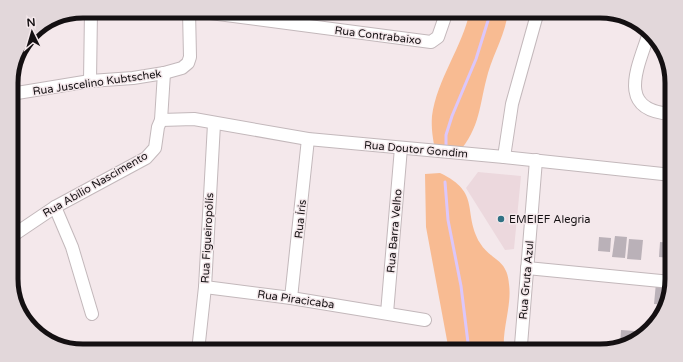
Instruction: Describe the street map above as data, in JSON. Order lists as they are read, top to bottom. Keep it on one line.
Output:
{"streets":{"street":["Rua Contrabaixo","Rua Juscelino Kubtschek","Rua Doutor Gondim","Rua Abílio Nascimento","Rua Íris","Rua Barra Velho","Rua Figueiropólís","Rua Gruta Azul","Rua Piracicaba"]},"crossings":[["Rua Juscelino Kubtschek","Rua Abílio Nascimento"],["Rua Doutor Gondim","Rua Abílio Nascimento"],["Rua Doutor Gondim","Rua Íris"],["Rua Doutor Gondim","Rua Barra Velho"],["Rua Doutor Gondim","Rua Figueiropólís"],["Rua Doutor Gondim","Rua Gruta Azul"],["Rua Íris","Rua Piracicaba"],["Rua Barra Velho","Rua Piracicaba"],["Rua Figueiropólís","Rua Piracicaba"]],"places":["EMEIEF Alegria"],"north":"top"}
